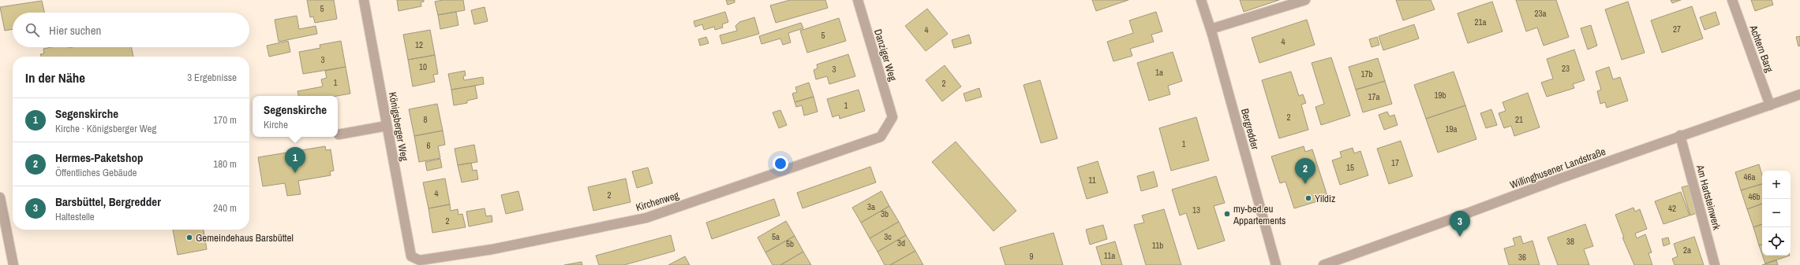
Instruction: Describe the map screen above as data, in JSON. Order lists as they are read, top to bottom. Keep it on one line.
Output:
{"streets":{"street":["Achtern Barg","Danziger Weg","Königsberger Weg","Bergredder","Willinghusener Landstraße","Am Hartsteinwerk","Kirchenweg"]},"crossings":[["Achtern Barg","Willinghusener Landstraße"],["Danziger Weg","Kirchenweg"],["Königsberger Weg","Kirchenweg"],["Willinghusener Landstraße","Am Hartsteinwerk"]],"places":["Yildiz","my-bed.eu Appartements","Gemeindehaus Barsbüttel"],"house_numbers":["5","23a","21a","27","4","5","4","12","3","10","23","3","1a","17b","1","2","19b","17a","1","2","8","21","19a","1","6","17","15","46a","11","4","2","46b","3a","42","13","3b","2","5a","3c","38","3d","5b","11b","2a","11a","9","36"],"page":{"search":"Hier suchen","heading":["In der Nähe","3 Ergebnisse"],"popup":["Segenskirche","Kirche"],"list":[{"mark":"1","name":"Segenskirche","note":"Kirche · Königsberger Weg","value":"170 m"},{"mark":"2","name":"Hermes-Paketshop","note":"Öffentliches Gebäude","value":"180 m"},{"mark":"3","name":"Barsbüttel, Bergredder","note":"Haltestelle","value":"240 m"}],"pins":["1","2","3"],"map_buttons":["+","−"]}}
